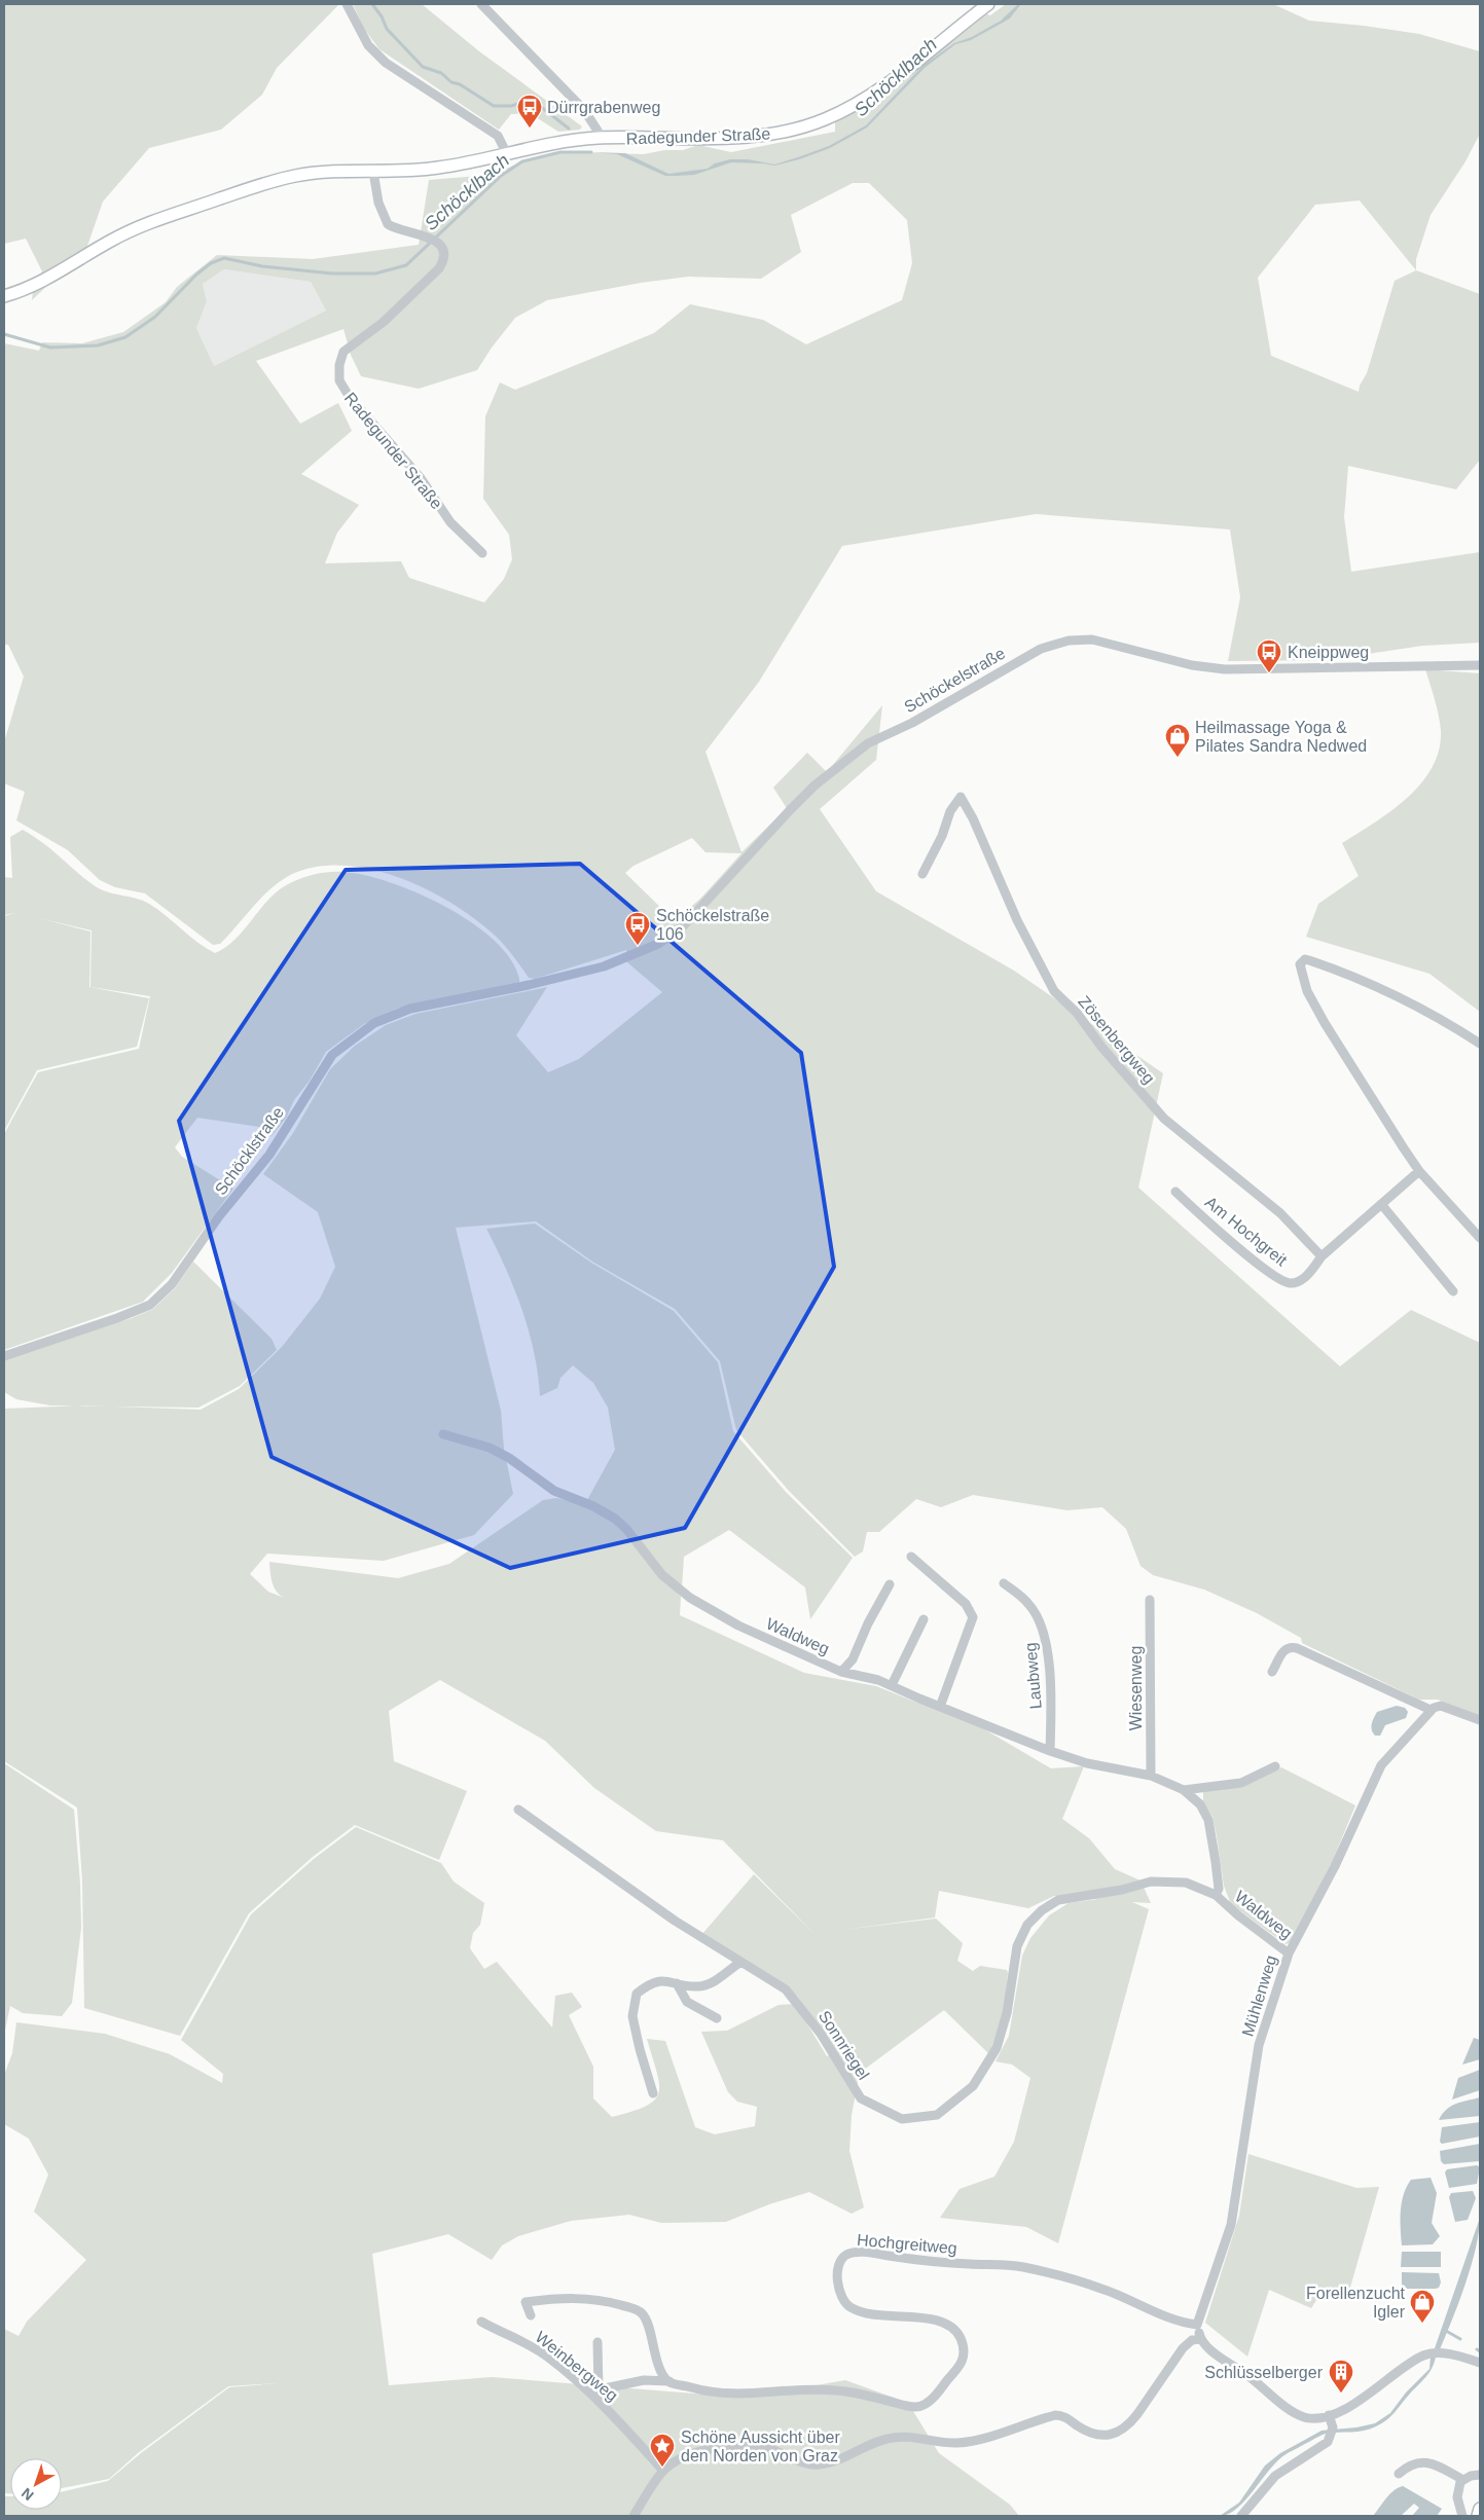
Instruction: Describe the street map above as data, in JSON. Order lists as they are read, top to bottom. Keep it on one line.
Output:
{"streets":{"main road":["Radegunder Straße"],"street":["Schöckelstraße","Zösenbergweg","Schöcklstraße","Am Hochgreit","Waldweg","Laubweg","Wiesenweg","Mühlenweg","Sonnriegel","Hochgreitweg","Weinbergweg"]},"crossings":[["Schöckelstraße","Schöcklstraße"],["Zösenbergweg","Am Hochgreit"],["Waldweg","Laubweg"],["Waldweg","Wiesenweg"],["Waldweg","Mühlenweg"],["Waldweg","Sonnriegel"],["Mühlenweg","Hochgreitweg"]],"water":["Schöcklbach"],"places":{"bus stop":["Dürrgrabenweg","Kneippweg","Schöckelstraße 106"],"shop":["Heilmassage Yoga & Pilates Sandra Nedwed","Forellenzucht Igler"],"building":["Schlüsselberger"],"place":["Schöne Aussicht über den Norden von Graz"]},"north":"bottom left"}
